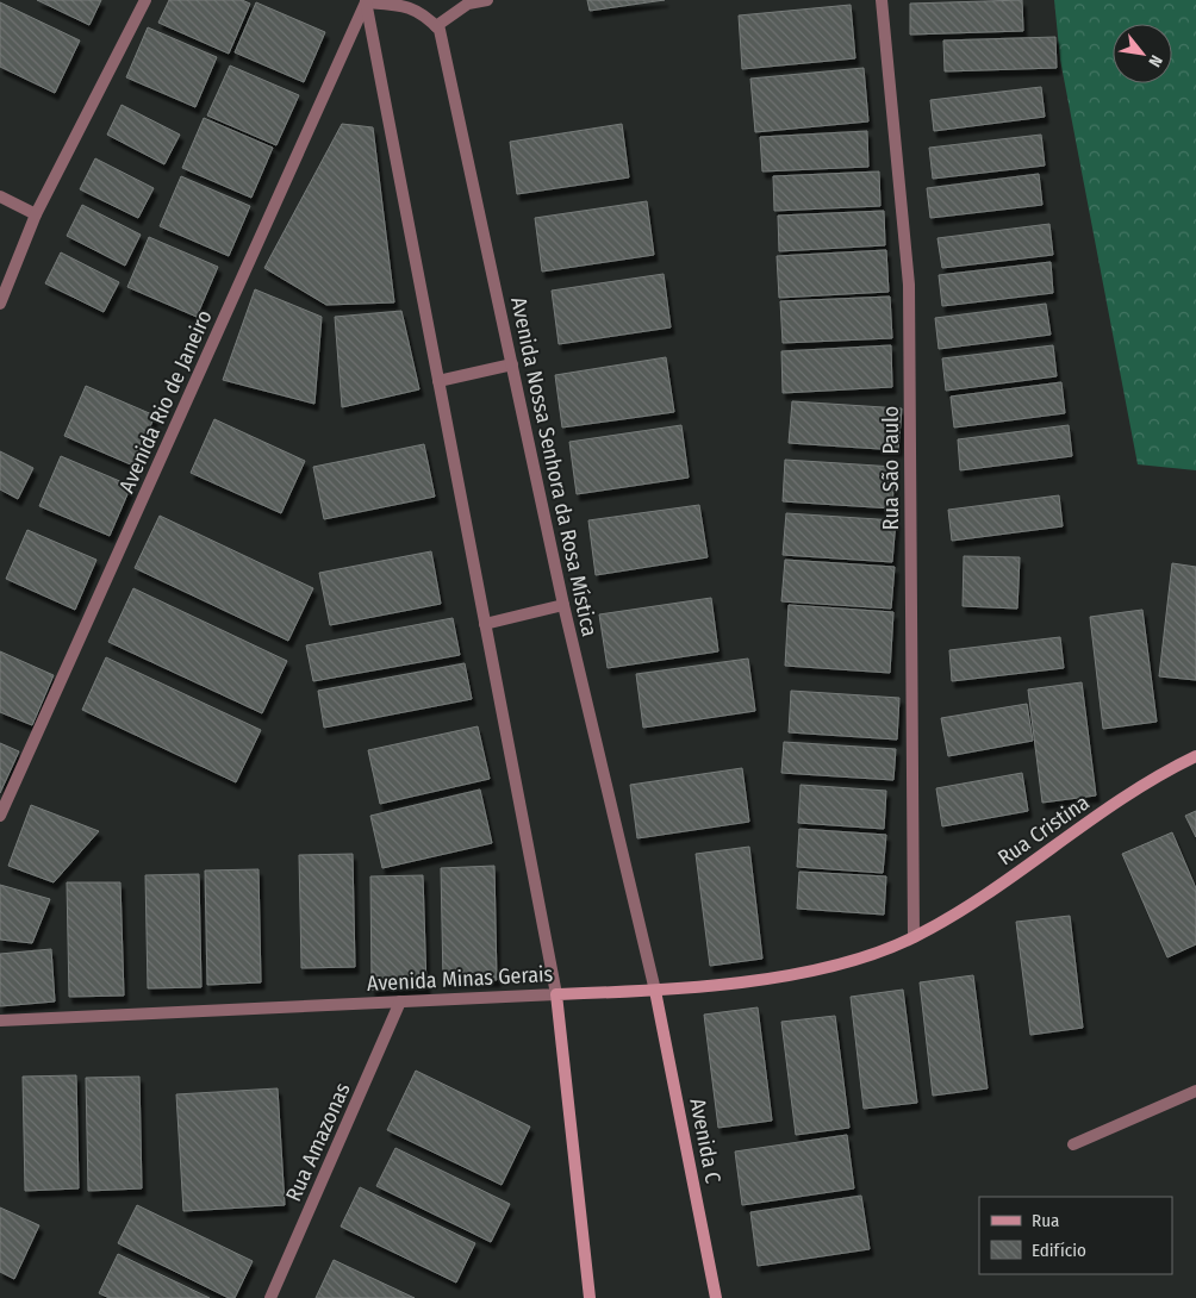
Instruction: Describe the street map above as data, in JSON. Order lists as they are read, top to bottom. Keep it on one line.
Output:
{"streets":{"main road":["Rua Cristina","Avenida Minas Gerais","Avenida C"],"street":["Avenida Rio de Janeiro","Avenida Nossa Senhora da Rosa Mística","Rua São Paulo","Rua Amazonas"]},"crossings":[["Avenida Nossa Senhora da Rosa Mística","Avenida Minas Gerais"],["Avenida Nossa Senhora da Rosa Mística","Avenida C"],["Rua São Paulo","Rua Cristina"],["Rua São Paulo","Avenida Minas Gerais"],["Rua Cristina","Avenida Minas Gerais"],["Avenida Minas Gerais","Avenida C"],["Avenida Minas Gerais","Rua Amazonas"]],"legend":["Rua","Edifício"],"north":"bottom right"}
